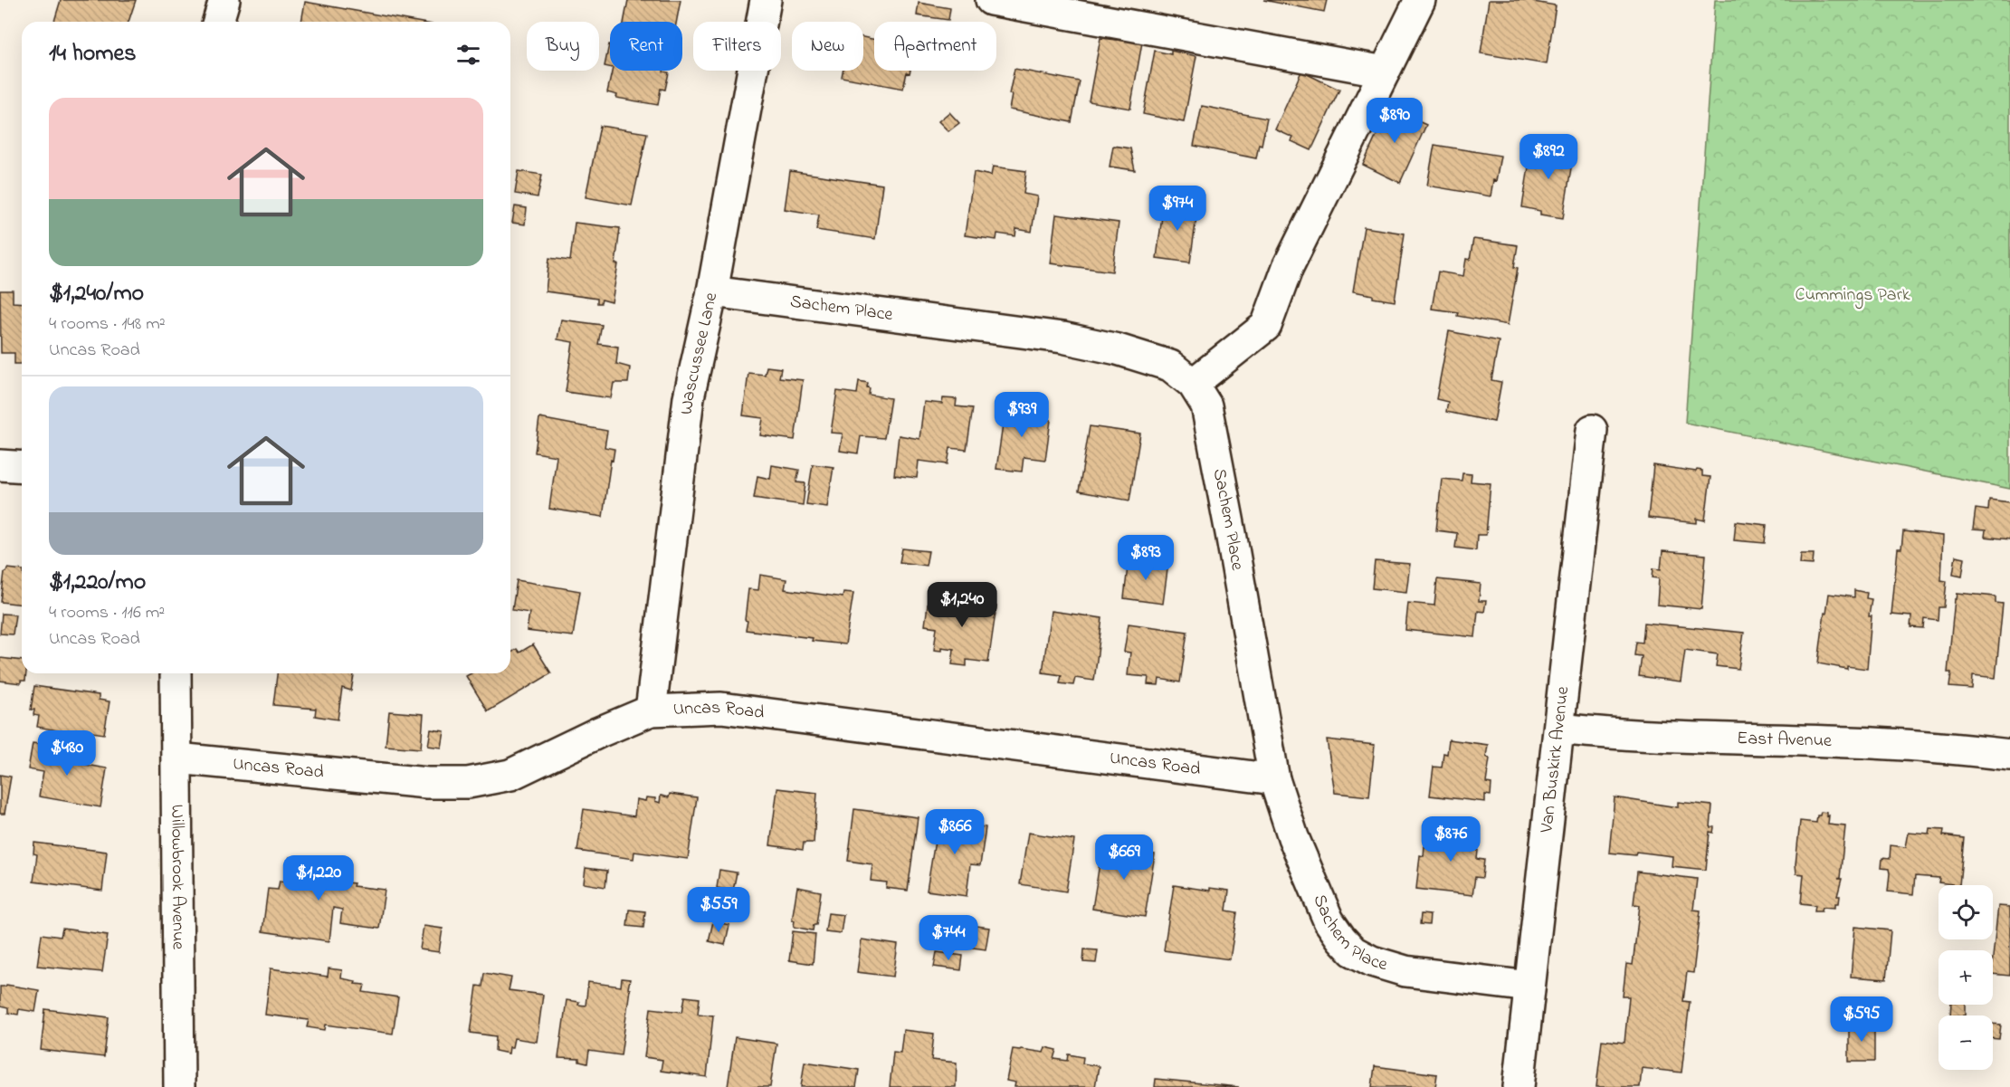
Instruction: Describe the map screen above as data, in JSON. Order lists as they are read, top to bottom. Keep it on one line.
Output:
{"streets":{"street":["Sachem Place","Wascussee Lane","Uncas Road","East Avenue","Van Buskirk Avenue","Willowbrook Avenue"]},"crossings":[["Sachem Place","Wascussee Lane"],["Sachem Place","Uncas Road"],["Sachem Place","Van Buskirk Avenue"],["Wascussee Lane","Uncas Road"],["Uncas Road","Willowbrook Avenue"],["East Avenue","Van Buskirk Avenue"]],"parks":["Cummings Park"],"page":{"chip":["Buy","Rent","Filters","New","Apartment"],"heading":"14 homes","list":[{"name":"$1,240/mo","note":"4 rooms · 148 m² · Uncas Road"},{"name":"$1,220/mo","note":"4 rooms · 116 m² · Uncas Road"}],"price":["$890","$892","$974","$939","$893","$1,240","$480","$866","$876","$669","$1,220","$559","$744","$595"],"map_buttons":["+","−"]}}
